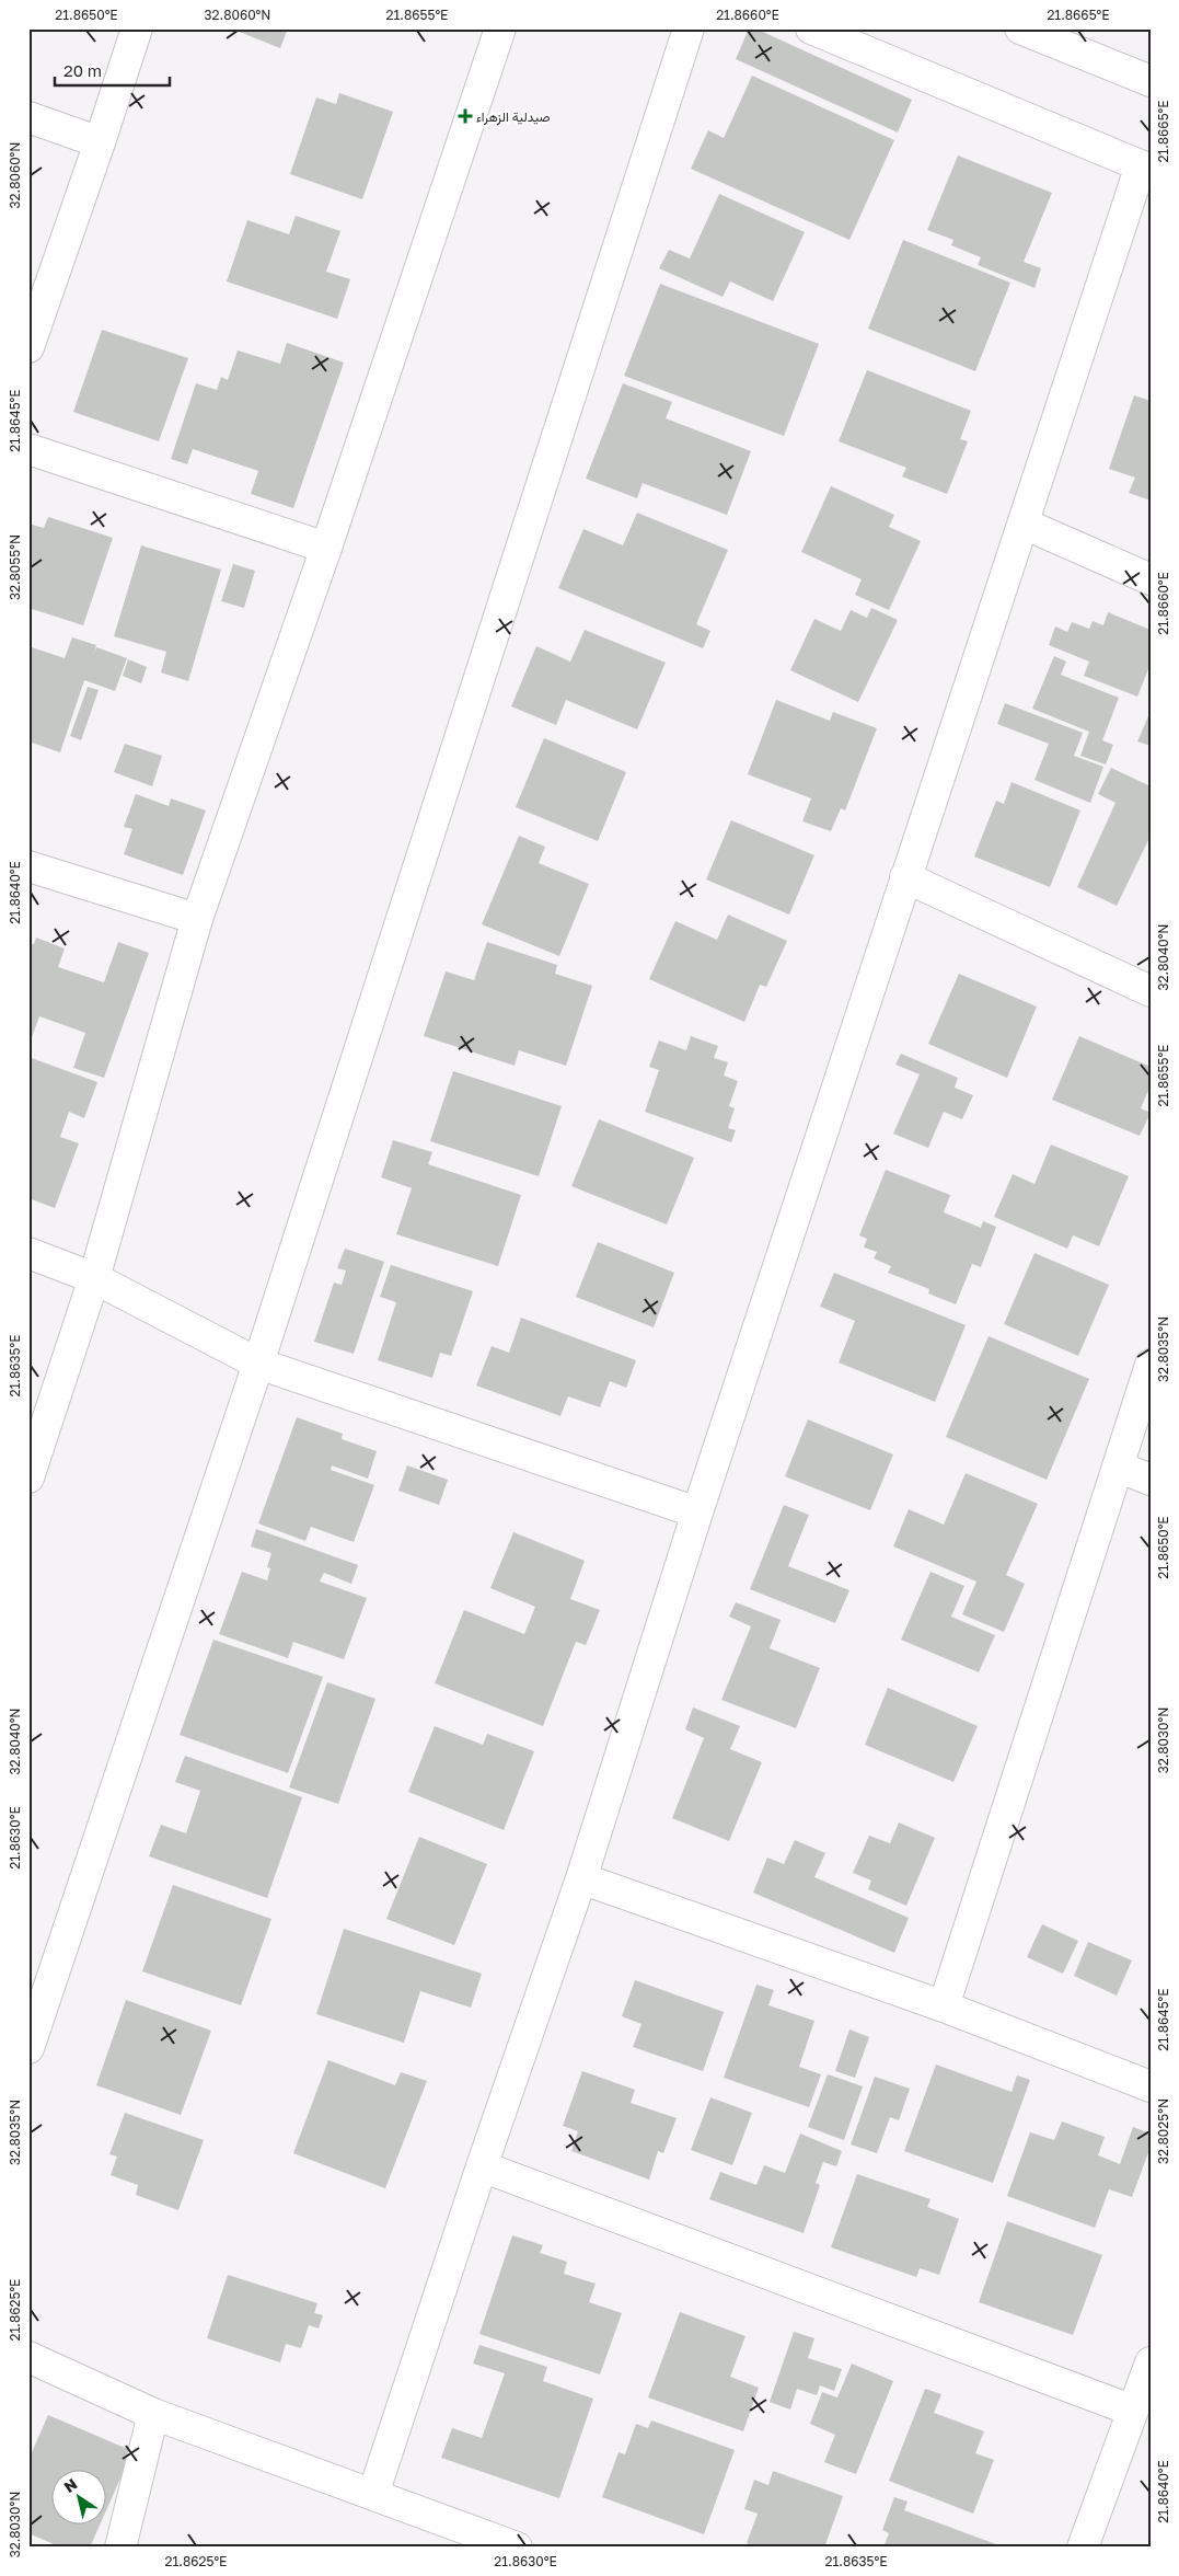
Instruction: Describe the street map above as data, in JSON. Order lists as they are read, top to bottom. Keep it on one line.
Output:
{"places":{"health":["صيدلية الزهراء"]},"scale_bar":"20 m","north":"top left","coordinates":["21.8650°E","32.8060°N","21.8655°E","21.8660°E","21.8665°E","21.8645°E","32.8055°N","21.8640°E","32.8040°N","32.8035°N","21.8635°E","32.8030°N","21.8630°E","32.8025°N","21.8625°E"]}
